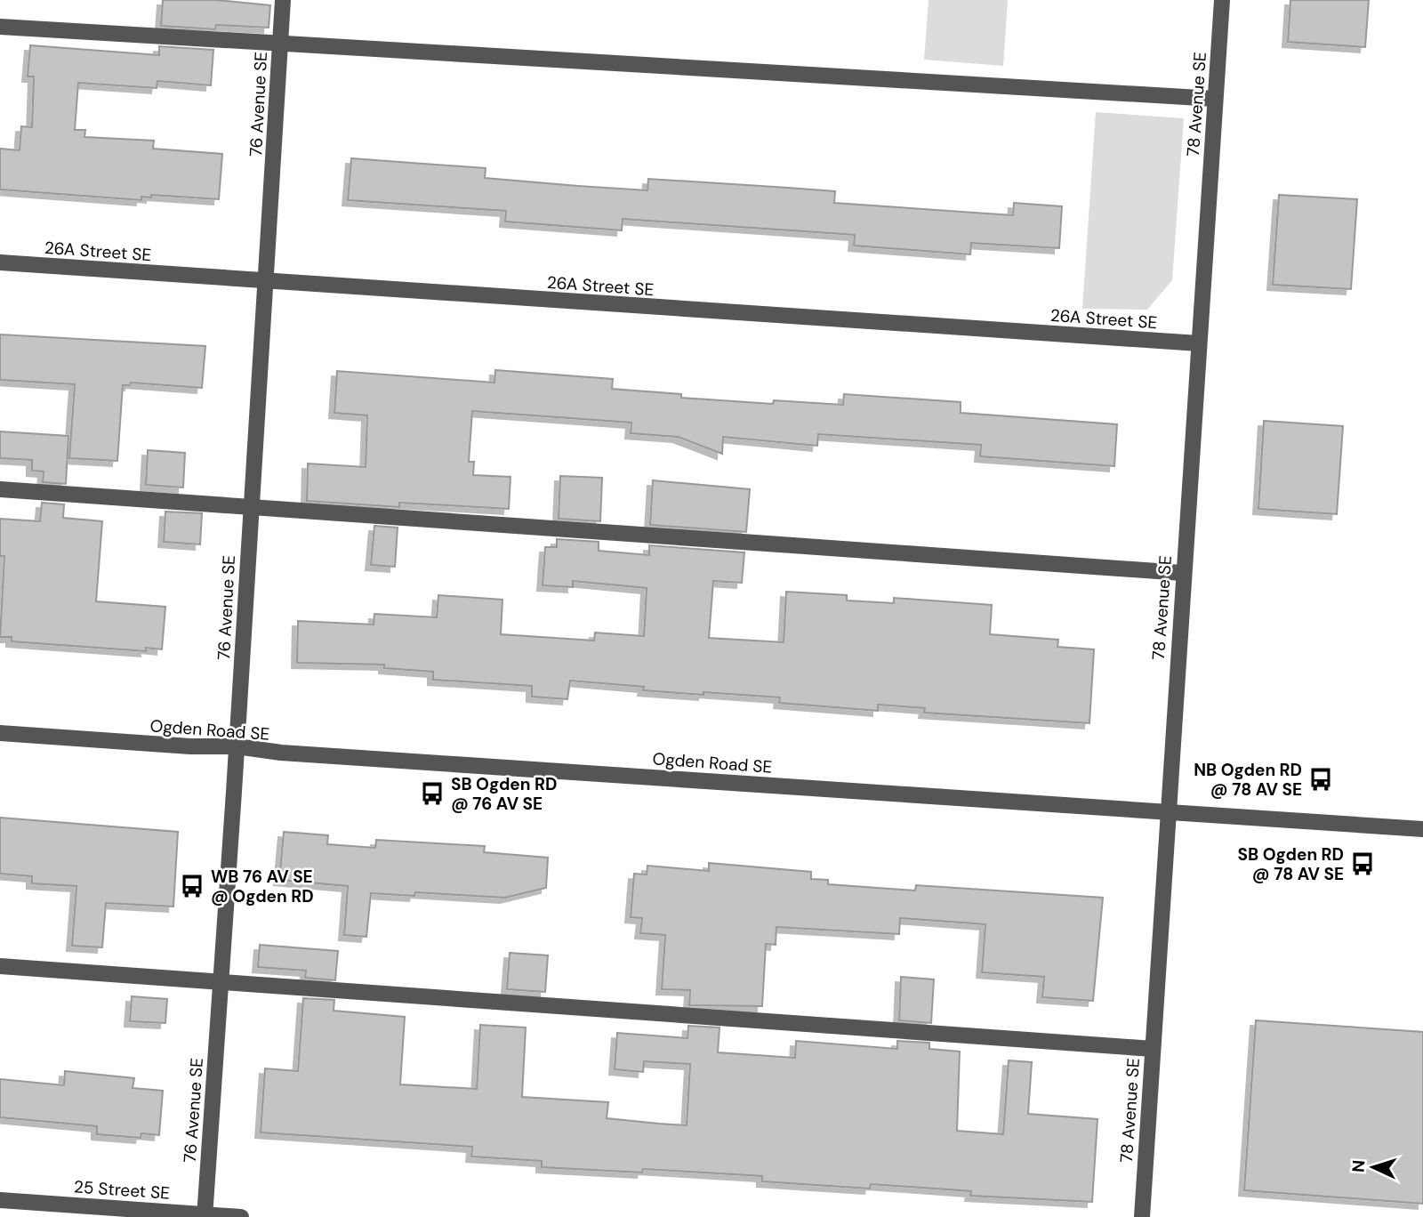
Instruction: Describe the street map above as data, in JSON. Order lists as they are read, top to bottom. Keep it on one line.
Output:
{"streets":{"street":["76 Avenue SE","78 Avenue SE","26A Street SE","Ogden Road SE","25 Street SE"]},"crossings":[["76 Avenue SE","26A Street SE"],["76 Avenue SE","Ogden Road SE"],["76 Avenue SE","25 Street SE"],["78 Avenue SE","26A Street SE"],["78 Avenue SE","Ogden Road SE"]],"places":{"bus stop":["NB Ogden RD @ 78 AV SE","SB Ogden RD @ 76 AV SE","SB Ogden RD @ 78 AV SE","WB 76 AV SE @ Ogden RD"]},"north":"left"}
